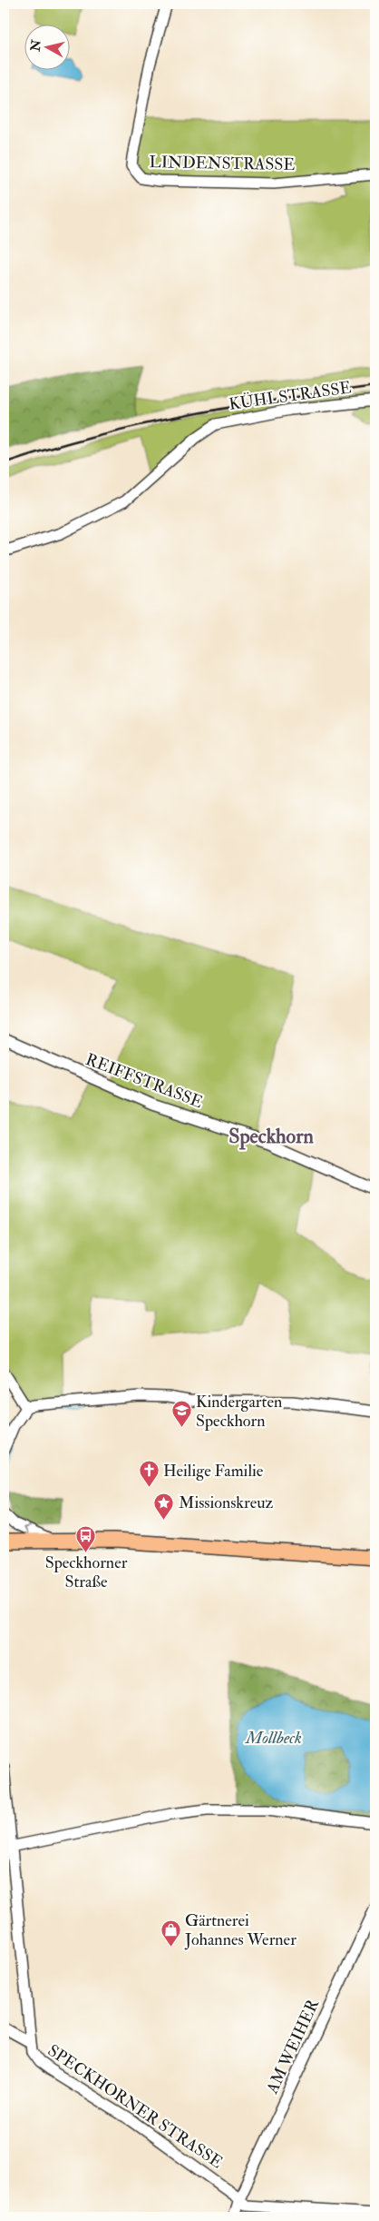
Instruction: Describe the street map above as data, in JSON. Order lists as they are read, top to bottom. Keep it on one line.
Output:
{"streets":{"street":["LINDENSTRASSE","KÜHLSTRASSE","REIFFSTRASSE","AM WEIHER","SPECKHORNER STRASSE"]},"crossings":[["AM WEIHER","SPECKHORNER STRASSE"]],"districts":["Speckhorn"],"water":["Mollbeck"],"places":{"school or university":["Kindergarten Speckhorn"],"church":["Heilige Familie"],"place":["Missionskreuz"],"bus stop":["Speckhorner Straße"],"shop":["Gärtnerei Johannes Werner"]},"north":"left"}
